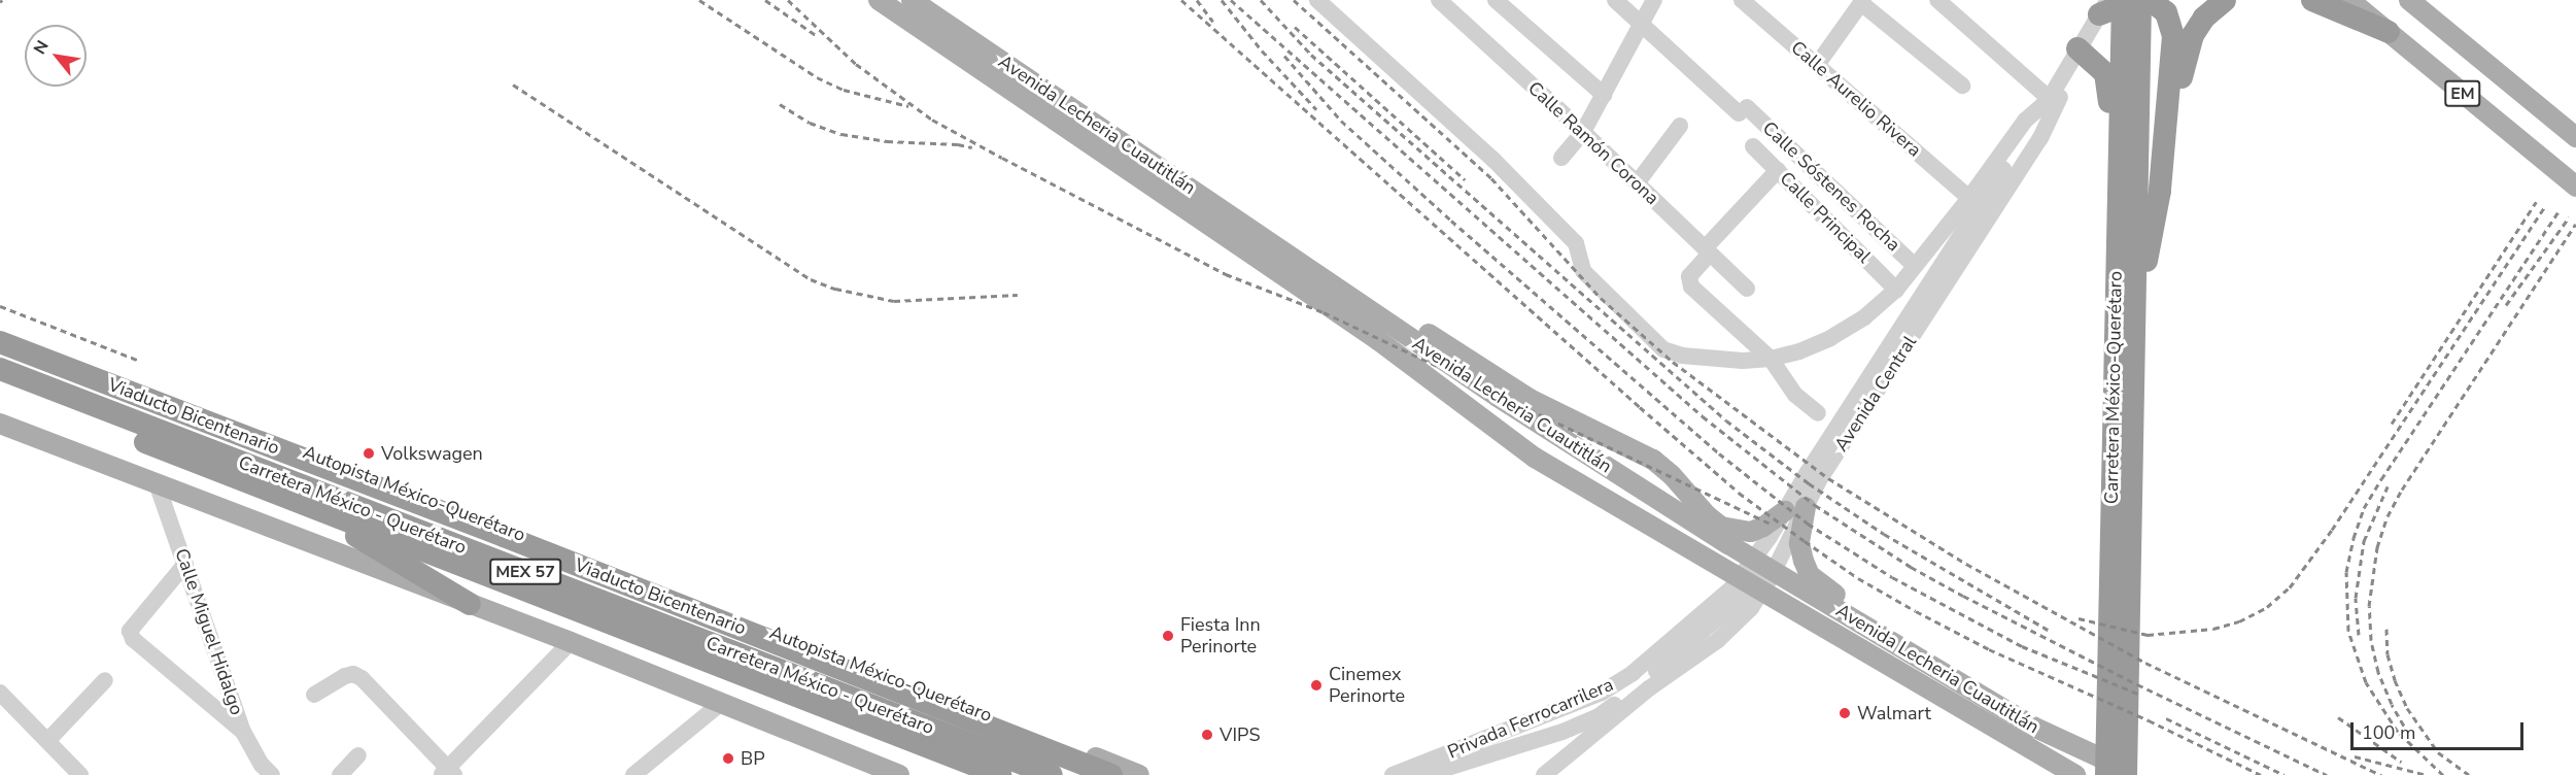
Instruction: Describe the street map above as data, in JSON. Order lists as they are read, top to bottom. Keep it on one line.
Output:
{"streets":{"highway":["Carretera México-Querétaro","Viaducto Bicentenario","Carretera México - Querétaro","MEX 57"],"main road":["EM","Avenida Lecheria Cuautitlán","Autopista México-Querétaro"],"street":["Calle Aurelio Rivera","Calle Ramón Corona","Calle Sóstenes Rocha","Calle Principal","Avenida Central","Calle Miguel Hidalgo","Privada Ferrocarrilera"]},"crossings":[["Avenida Lecheria Cuautitlán","Carretera México-Querétaro"],["Avenida Central","Privada Ferrocarrilera"],["Viaducto Bicentenario","Autopista México-Querétaro"]],"places":["Volkswagen","Fiesta Inn Perinorte","Cinemex Perinorte","Walmart","VIPS","BP"],"scale_bar":"100 m","north":"top left"}
